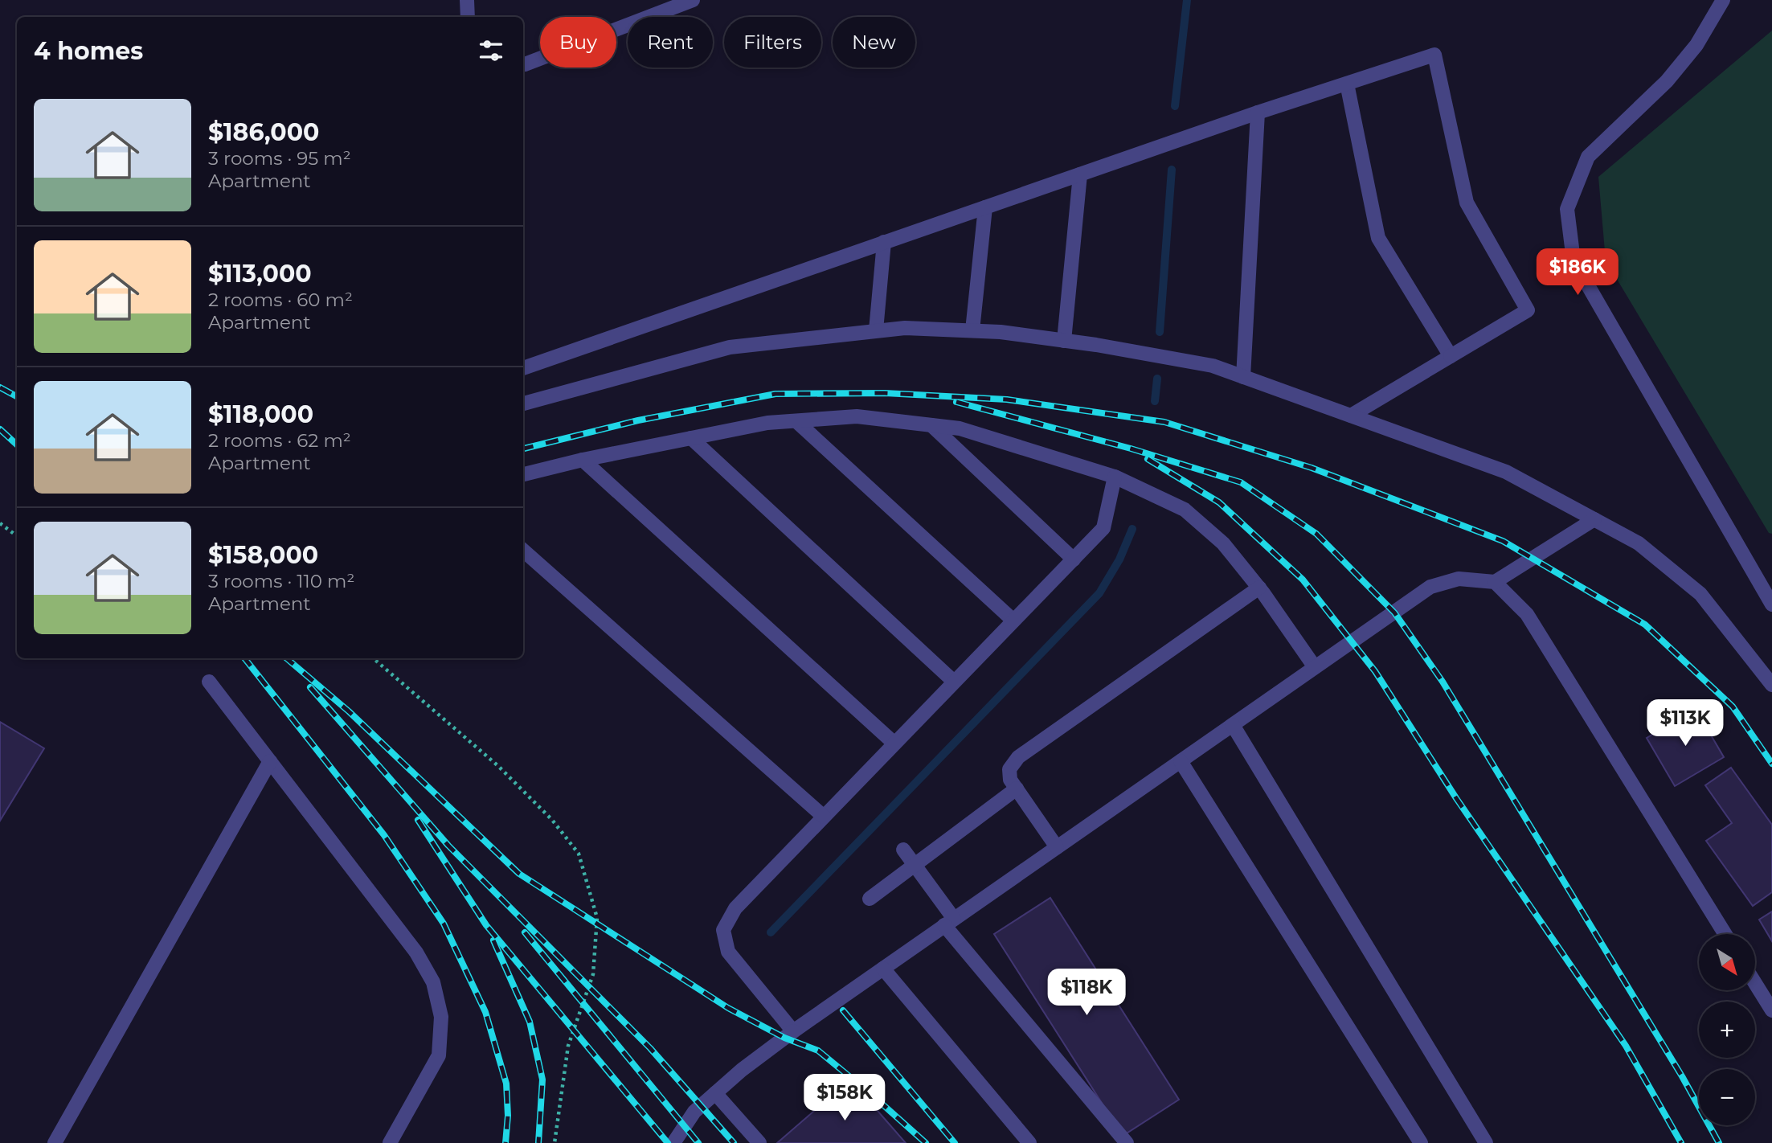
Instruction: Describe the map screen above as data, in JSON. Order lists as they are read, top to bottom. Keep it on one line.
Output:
{"north":"bottom right","page":{"chip":["Buy","Rent","Filters","New"],"heading":"4 homes","list":[{"name":"$186,000","note":"3 rooms · 95 m² · Apartment"},{"name":"$113,000","note":"2 rooms · 60 m² · Apartment"},{"name":"$118,000","note":"2 rooms · 62 m² · Apartment"},{"name":"$158,000","note":"3 rooms · 110 m² · Apartment"}],"price":["$186K","$113K","$118K","$158K"],"map_buttons":["+","−"]}}
